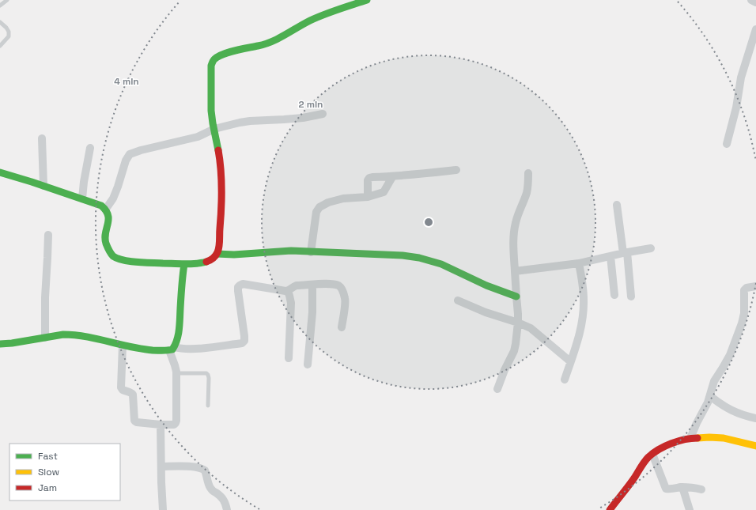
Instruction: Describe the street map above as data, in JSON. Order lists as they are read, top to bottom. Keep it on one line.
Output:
{"legend":["Fast","Slow","Jam"],"rings":["4 min","2 min"]}
